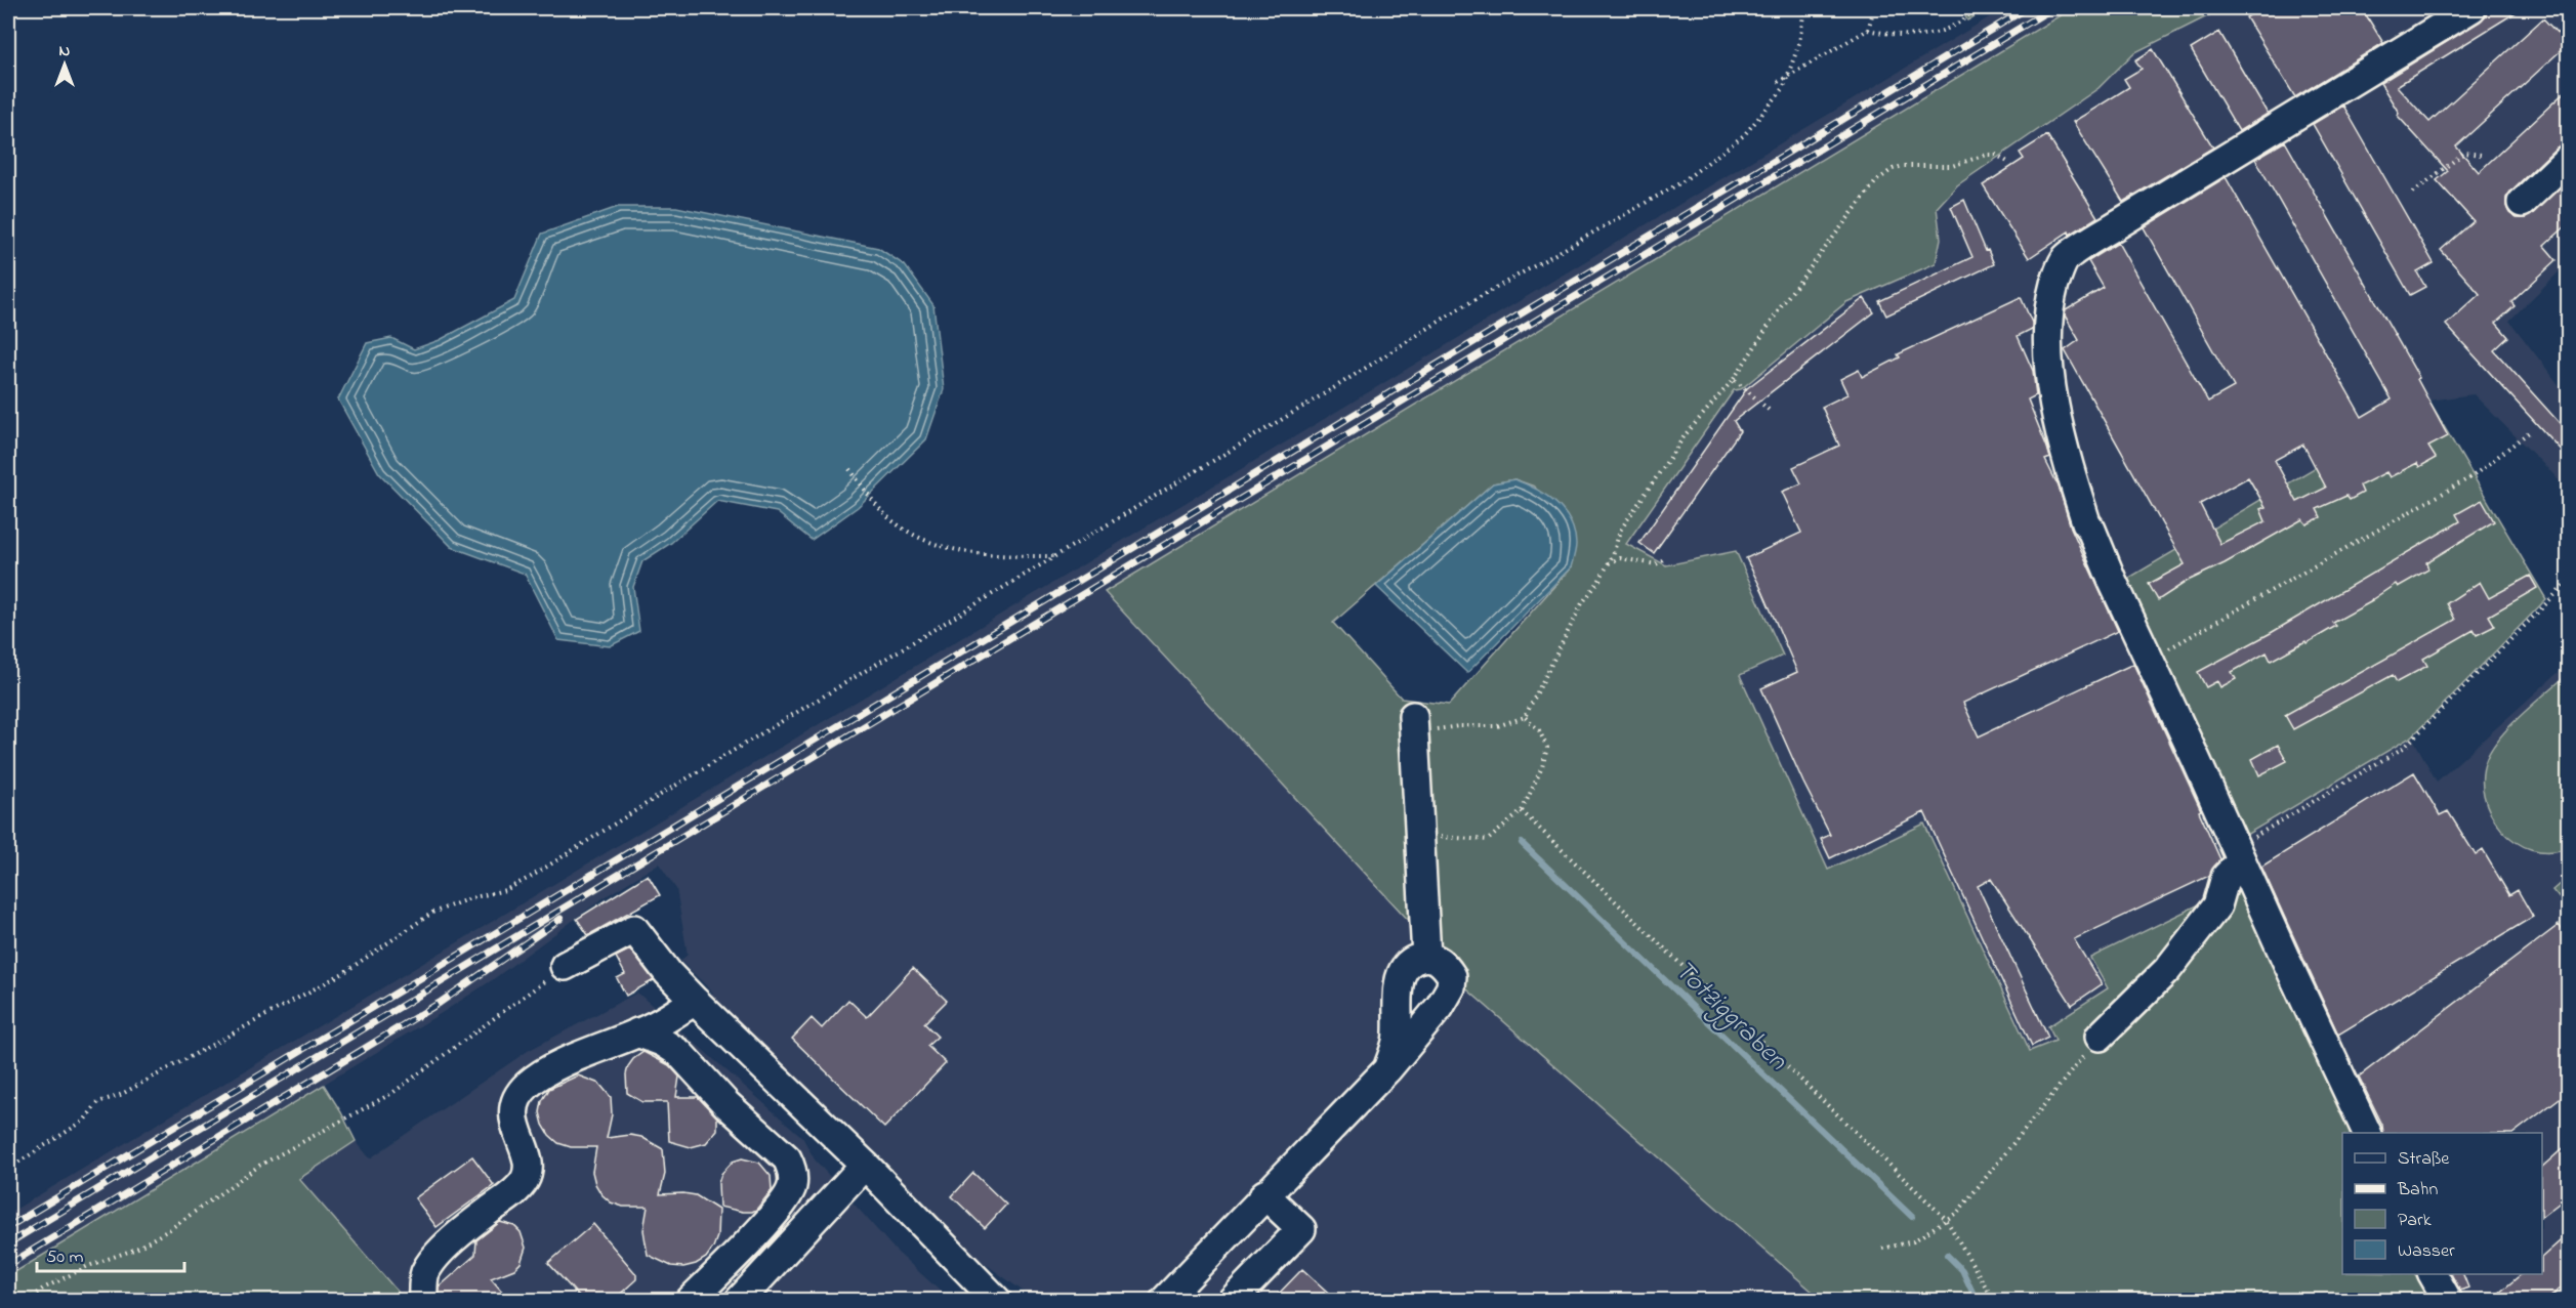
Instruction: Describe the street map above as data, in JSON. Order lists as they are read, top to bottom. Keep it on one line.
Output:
{"water":["Totziggraben"],"legend":["Straße","Bahn","Park","Wasser"],"scale_bar":"50 m","north":"top"}
